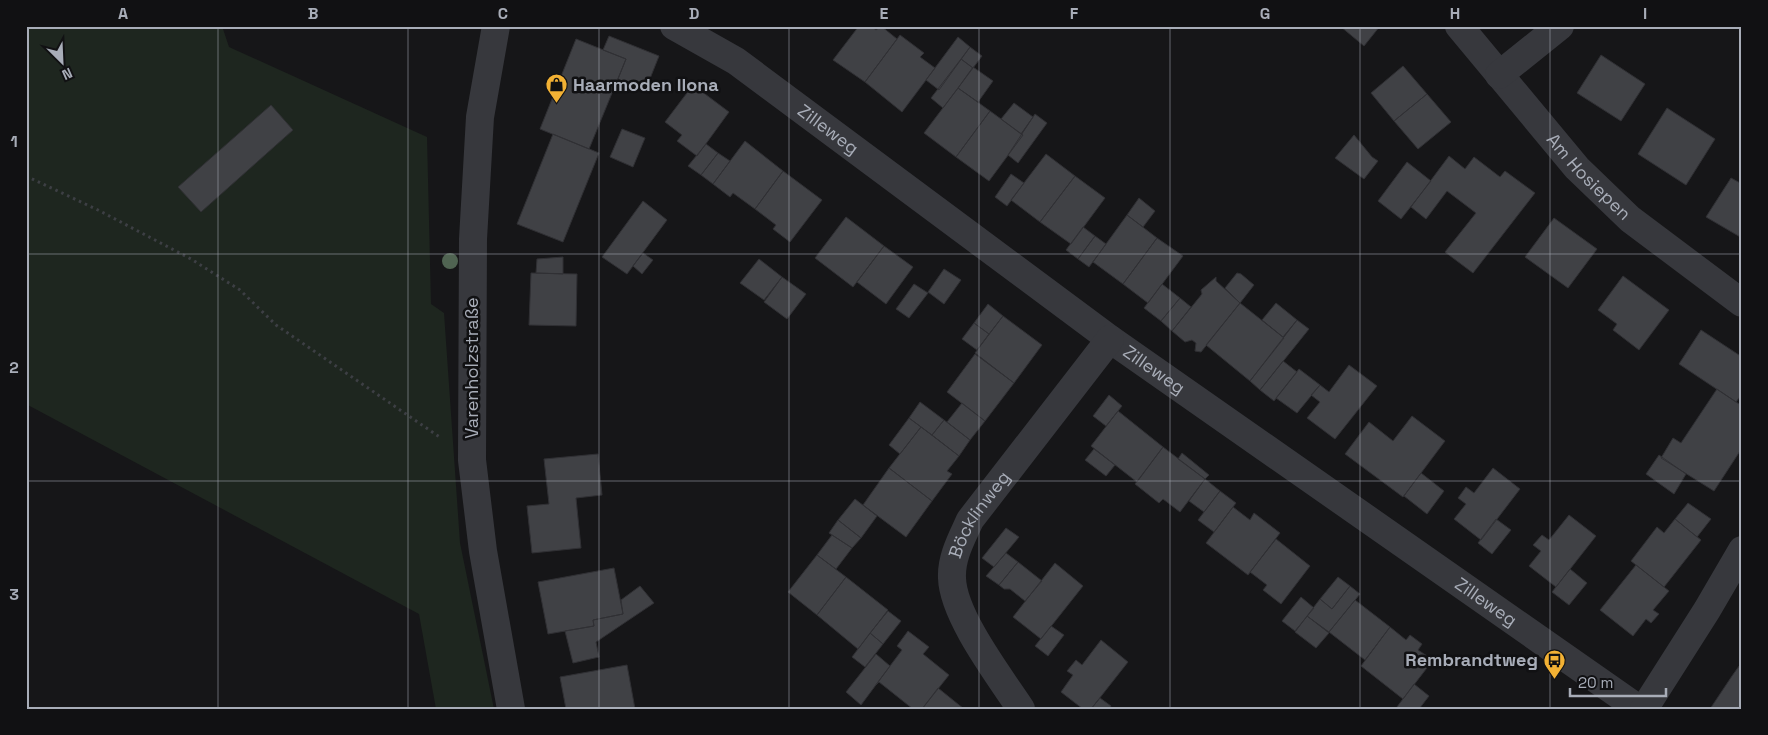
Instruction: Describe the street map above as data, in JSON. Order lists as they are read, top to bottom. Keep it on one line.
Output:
{"streets":{"street":["Zilleweg","Am Hosiepen","Varenholzstraße","Böcklinweg"]},"crossings":[["Zilleweg","Böcklinweg"]],"places":{"shop":["Haarmoden Ilona"],"bus stop":["Rembrandtweg"]},"scale_bar":"20 m","north":"bottom right","grid":{"columns":["A","B","C","D","E","F","G","H","I"],"rows":["1","2","3"]}}
